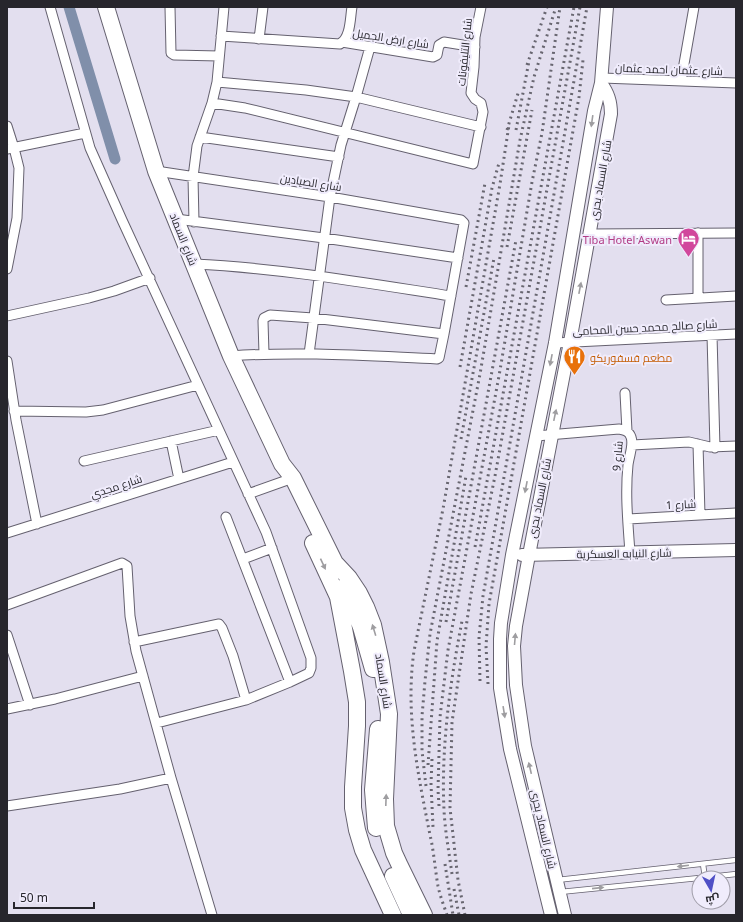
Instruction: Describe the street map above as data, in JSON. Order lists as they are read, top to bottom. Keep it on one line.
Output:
{"streets":{"highway":["شارع السماد"],"street":["شارع ارض الجميل","شارع التليفونات","شارع عثمان احمد عثمان","شارع السماد بحرى","شارع الصيادين","شارع صالح محمد حسن المحامى","شارع 9","شارع مجدي","شارع 1","شارع النيابه العسكرية"]},"crossings":[["شارع ارض الجميل","شارع التليفونات"],["شارع عثمان احمد عثمان","شارع السماد بحرى"],["شارع السماد بحرى","شارع صالح محمد حسن المحامى"],["شارع السماد بحرى","شارع 9"],["شارع السماد بحرى","شارع النيابه العسكرية"],["شارع الصيادين","شارع السماد"],["شارع 9","شارع 1"],["شارع 9","شارع النيابه العسكرية"]],"places":{"hotel":["Tiba Hotel Aswan"],"restaurant":["مطعم فسفوريكو"]},"scale_bar":"50 m","north":"bottom"}
